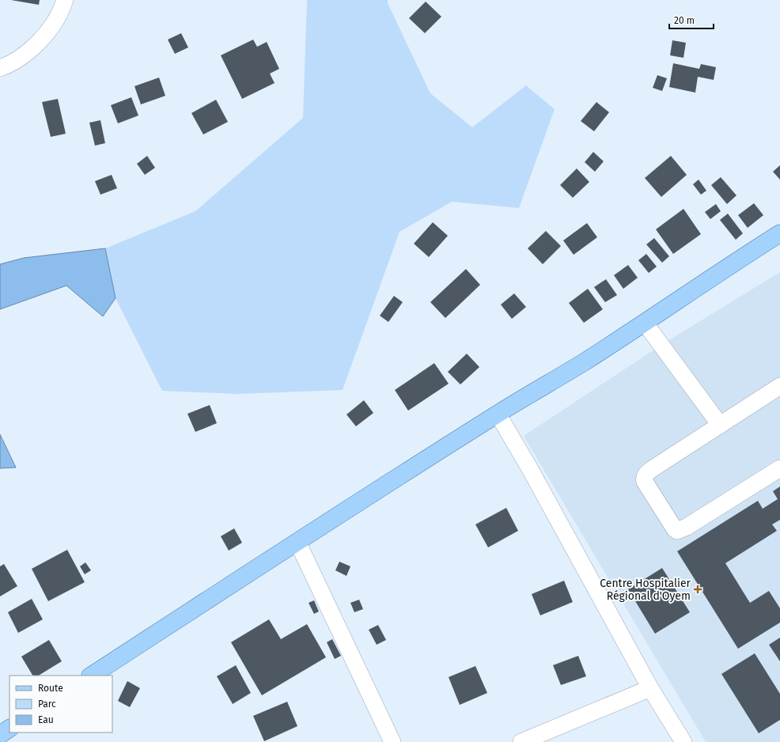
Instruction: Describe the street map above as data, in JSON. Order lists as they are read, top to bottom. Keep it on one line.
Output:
{"places":{"health":["Centre Hospitalier Régional d'Oyem"]},"legend":["Route","Parc","Eau"],"scale_bar":"20 m"}
